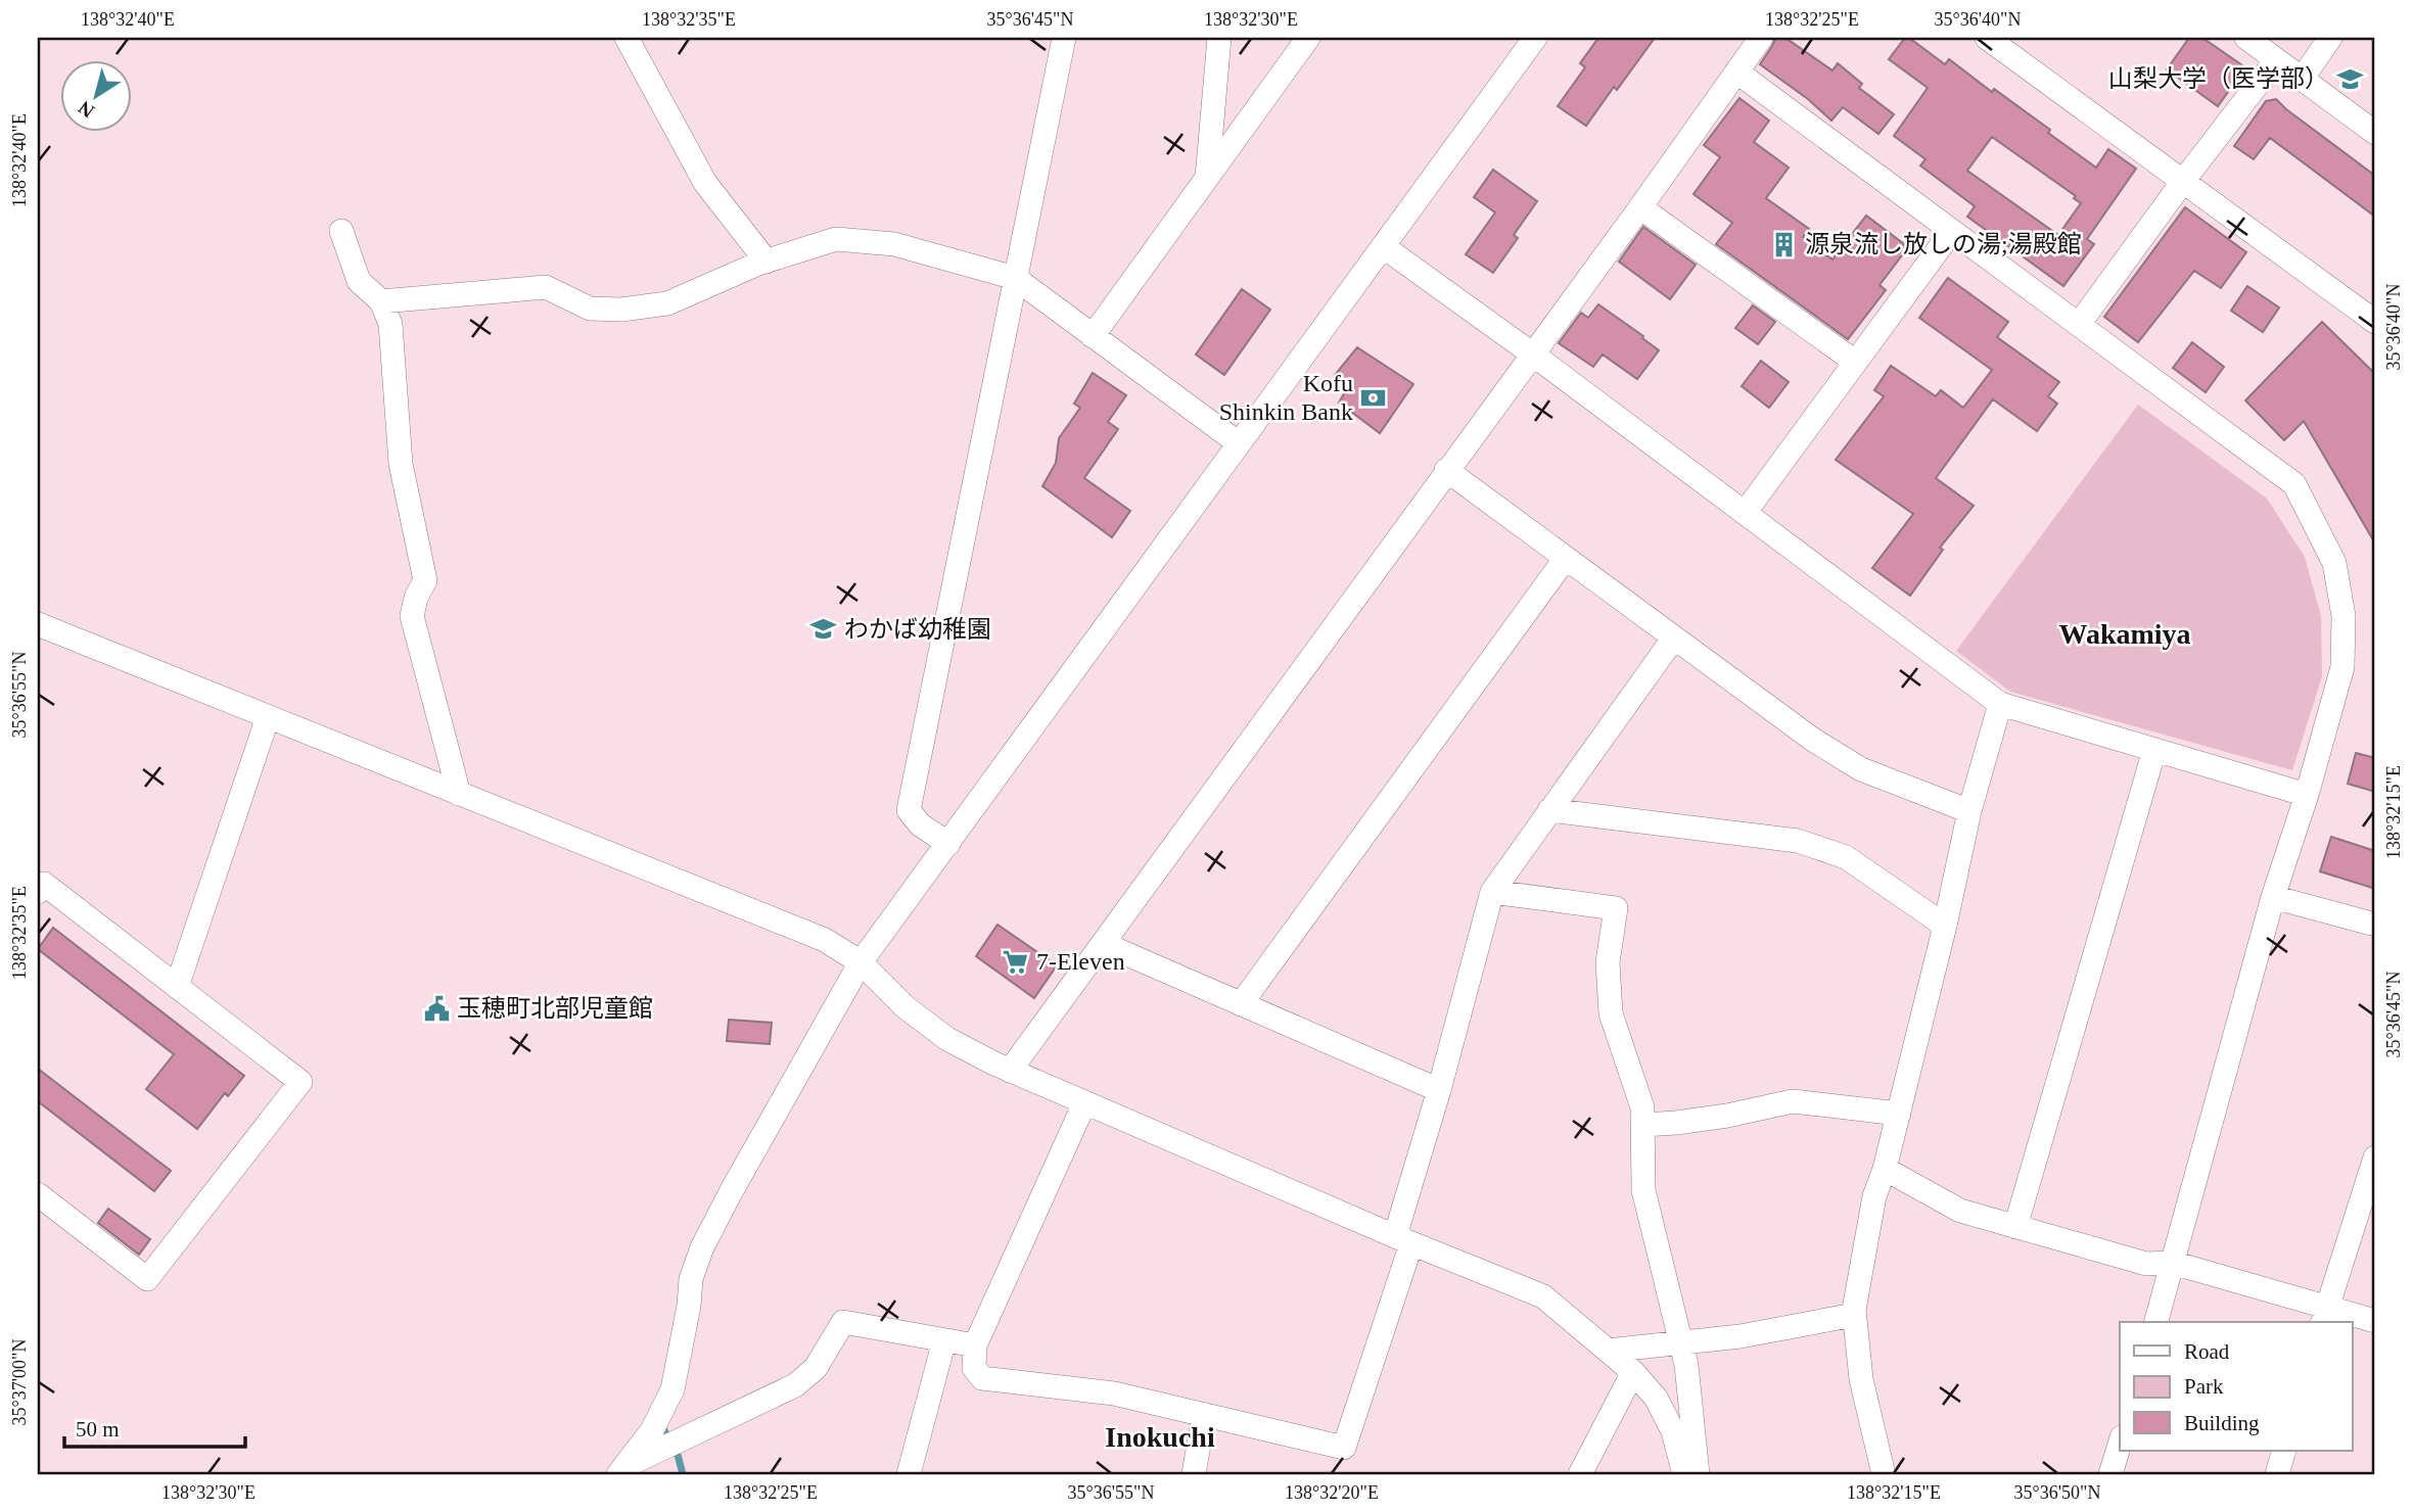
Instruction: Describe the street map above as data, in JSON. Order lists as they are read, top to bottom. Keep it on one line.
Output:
{"districts":["Wakamiya","Inokuchi"],"places":{"school or university":["山梨大学（医学部）","わかば幼稚園"],"building":["源泉流し放しの湯;湯殿館"],"bank":["Kofu Shinkin Bank"],"supermarket":["7-Eleven"],"public building":["玉穂町北部児童館"]},"legend":["Road","Park","Building"],"scale_bar":"50 m","north":"bottom left","coordinates":["138°32'40\"E","138°32'35\"E","35°36'45\"N","138°32'30\"E","138°32'25\"E","35°36'40\"N","35°36'55\"N","138°32'15\"E","35°37'00\"N","138°32'20\"E","35°36'50\"N"]}
